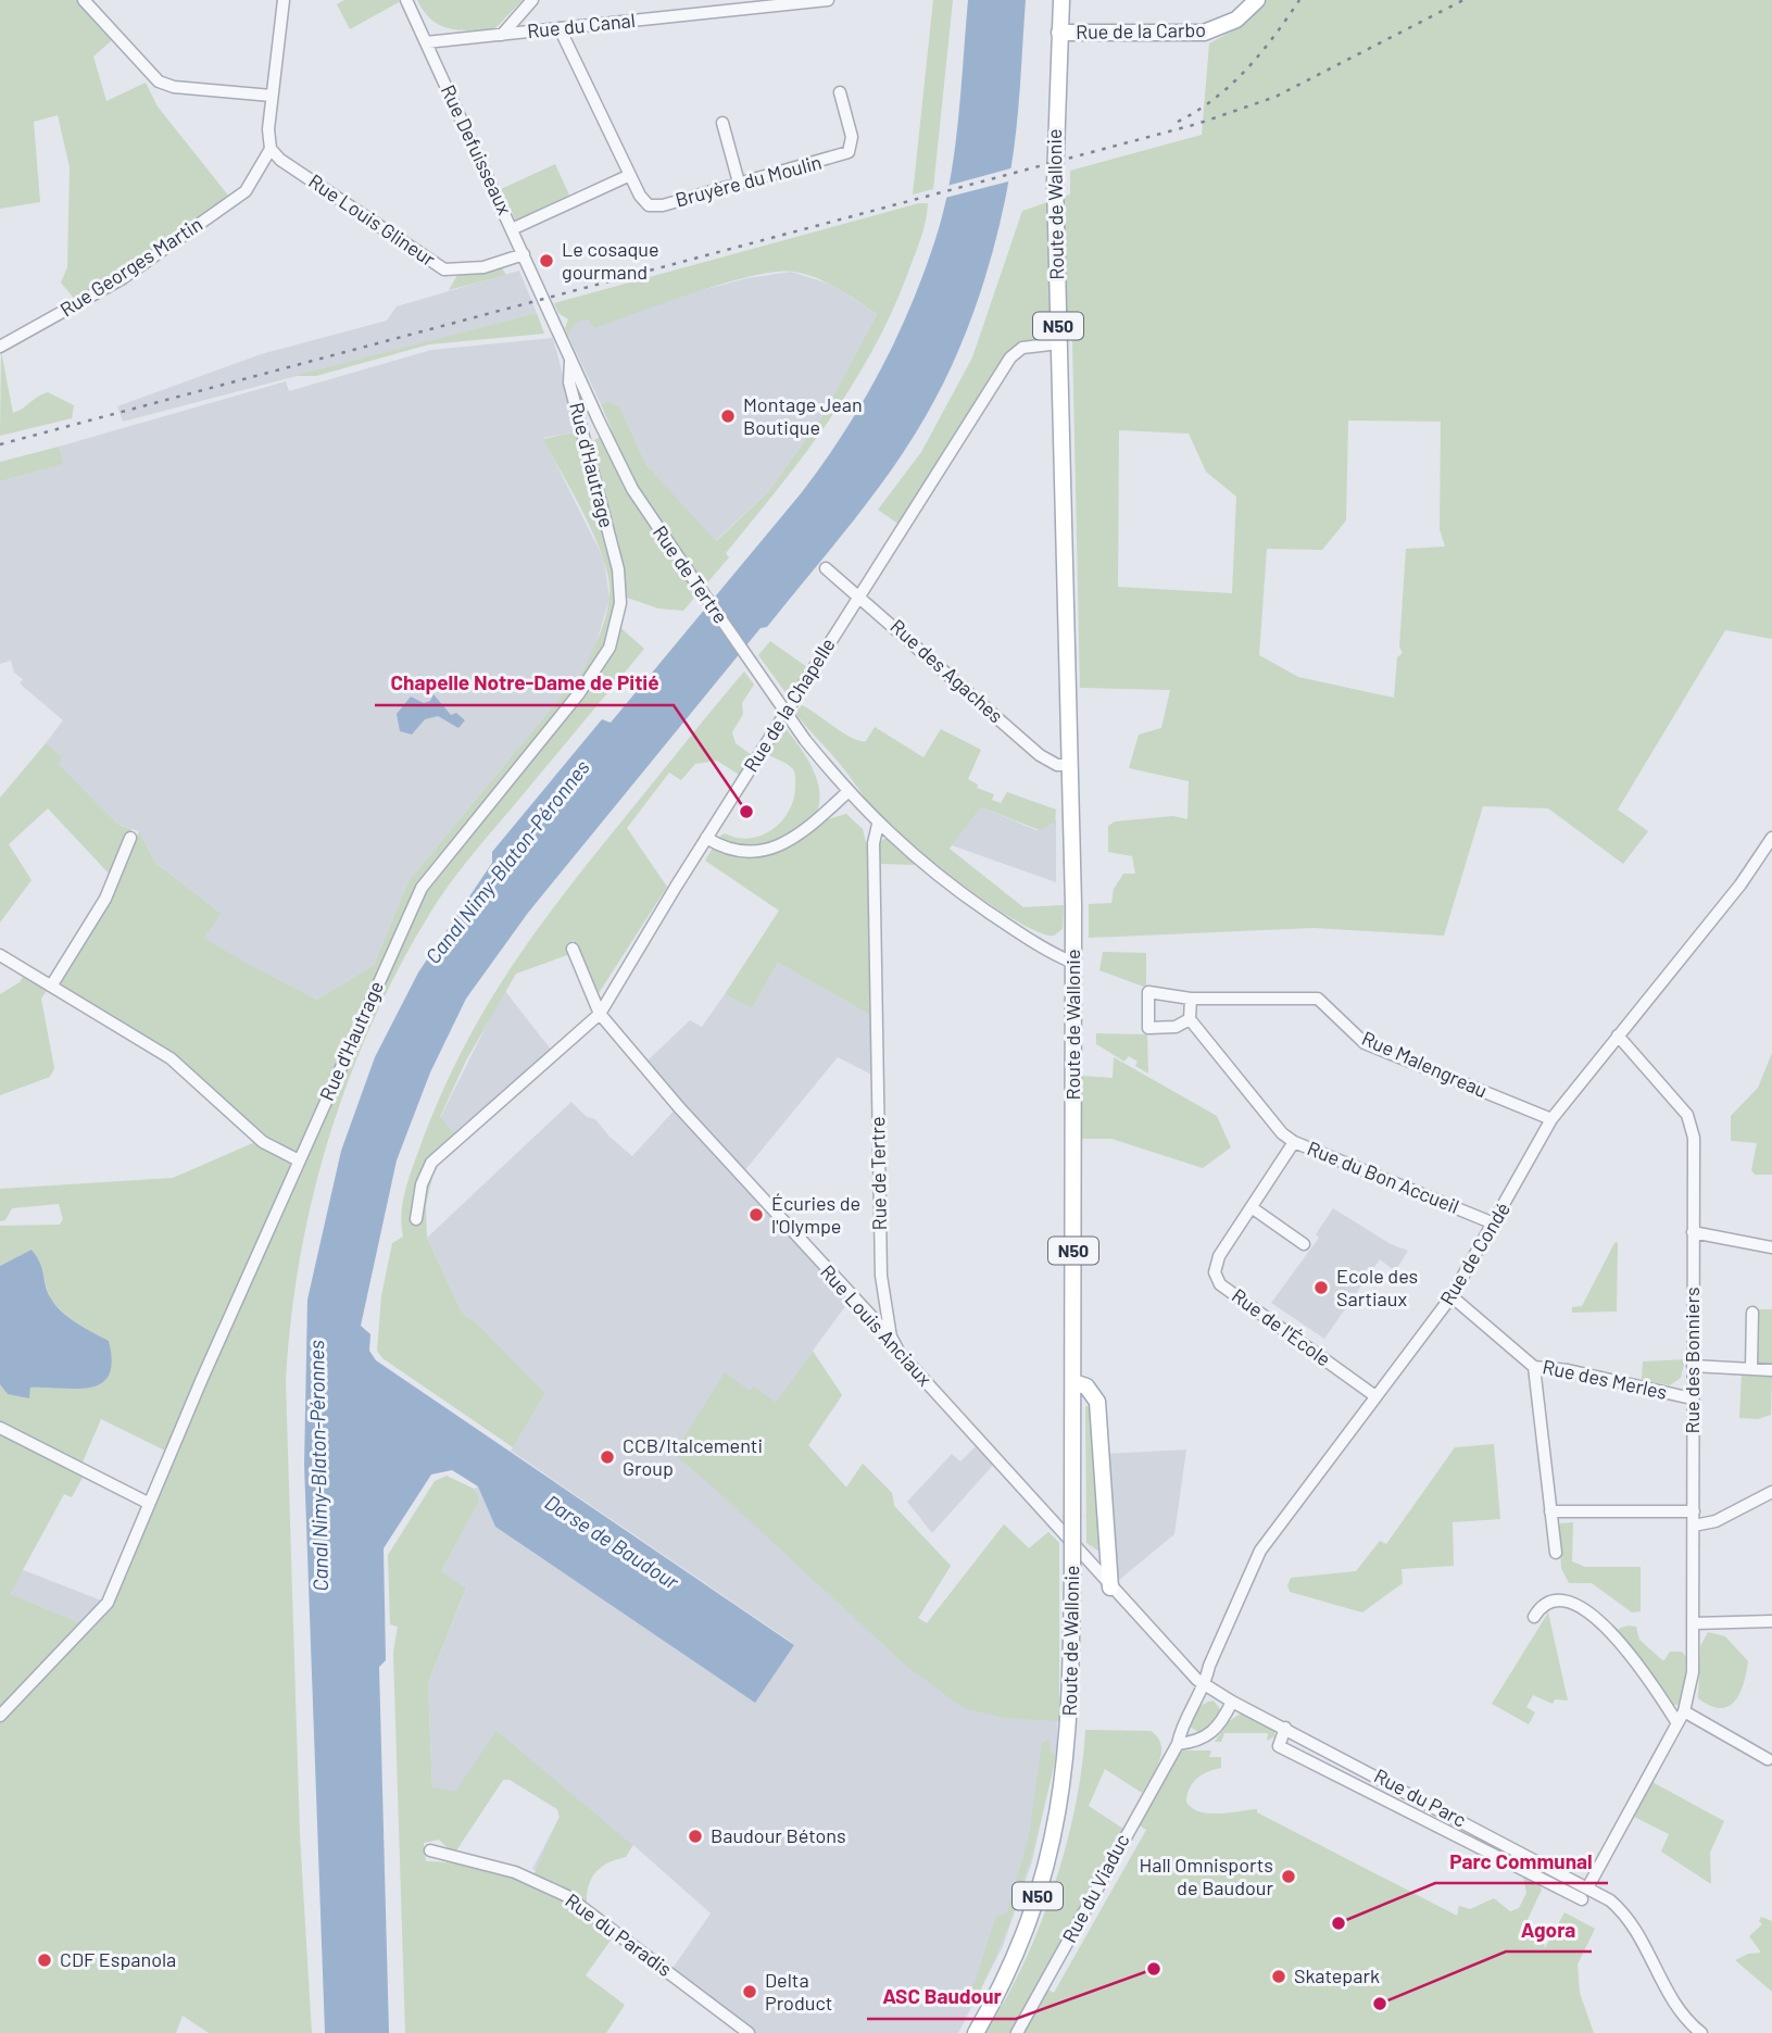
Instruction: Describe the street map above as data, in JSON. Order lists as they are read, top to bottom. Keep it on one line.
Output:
{"streets":{"main road":["Rue de la Carbo","Route de Wallonie","N50"],"street":["Rue du Canal","Rue Defuisseaux","Bruyère du Moulin","Rue Louis Glineur","Rue Georges Martin","Rue d'Hautrage","Rue de Tertre","Rue des Agaches","Rue de la Chapelle","Rue Malengreau","Rue du Bon Accueil","Rue de Condé","Rue Louis Anciaux","Rue de l'École","Rue des Bonniers","Rue des Merles","Rue du Parc","Rue du Viaduc","Rue du Paradis"]},"crossings":[["Rue du Canal","Rue Defuisseaux"],["Rue du Canal","Bruyère du Moulin"],["Rue de la Carbo","Route de Wallonie"],["Rue Defuisseaux","Rue Louis Glineur"],["Rue Defuisseaux","Rue de Tertre"],["Route de Wallonie","Rue de Tertre"],["Route de Wallonie","Rue des Agaches"],["Route de Wallonie","Rue de la Chapelle"],["Rue Louis Glineur","Rue Georges Martin"],["Rue d'Hautrage","Rue de Tertre"],["Rue de Tertre","Rue Louis Anciaux"],["Rue des Agaches","Rue de la Chapelle"],["Rue de la Chapelle","Rue Louis Anciaux"],["Rue Malengreau","Rue du Bon Accueil"],["Rue Malengreau","Rue de Condé"],["Rue du Bon Accueil","Rue de Condé"],["Rue du Bon Accueil","Rue de l'École"],["Rue de Condé","Rue Louis Anciaux"],["Rue de Condé","Rue de l'École"],["Rue de Condé","Rue des Bonniers"],["Rue de Condé","Rue des Merles"],["Rue de Condé","Rue du Parc"],["Rue de Condé","Rue du Viaduc"],["Rue Louis Anciaux","Rue du Parc"],["Rue Louis Anciaux","Rue du Viaduc"],["Rue des Bonniers","Rue des Merles"],["Rue des Bonniers","Rue du Parc"],["Rue du Parc","Rue du Viaduc"]],"water":["Canal Nimy-Blaton-Péronnes","Darse de Baudour"],"places":["Le cosaque gourmand","Montage Jean Boutique","Chapelle Notre-Dame de Pitié","Écuries de l'Olympe","Ecole des Sartiaux","CCB/Italcementi Group","Baudour Bétons","Hall Omnisports de Baudour","Parc Communal","CDF Espanola","ASC Baudour","Skatepark","Delta Product","Agora"]}
